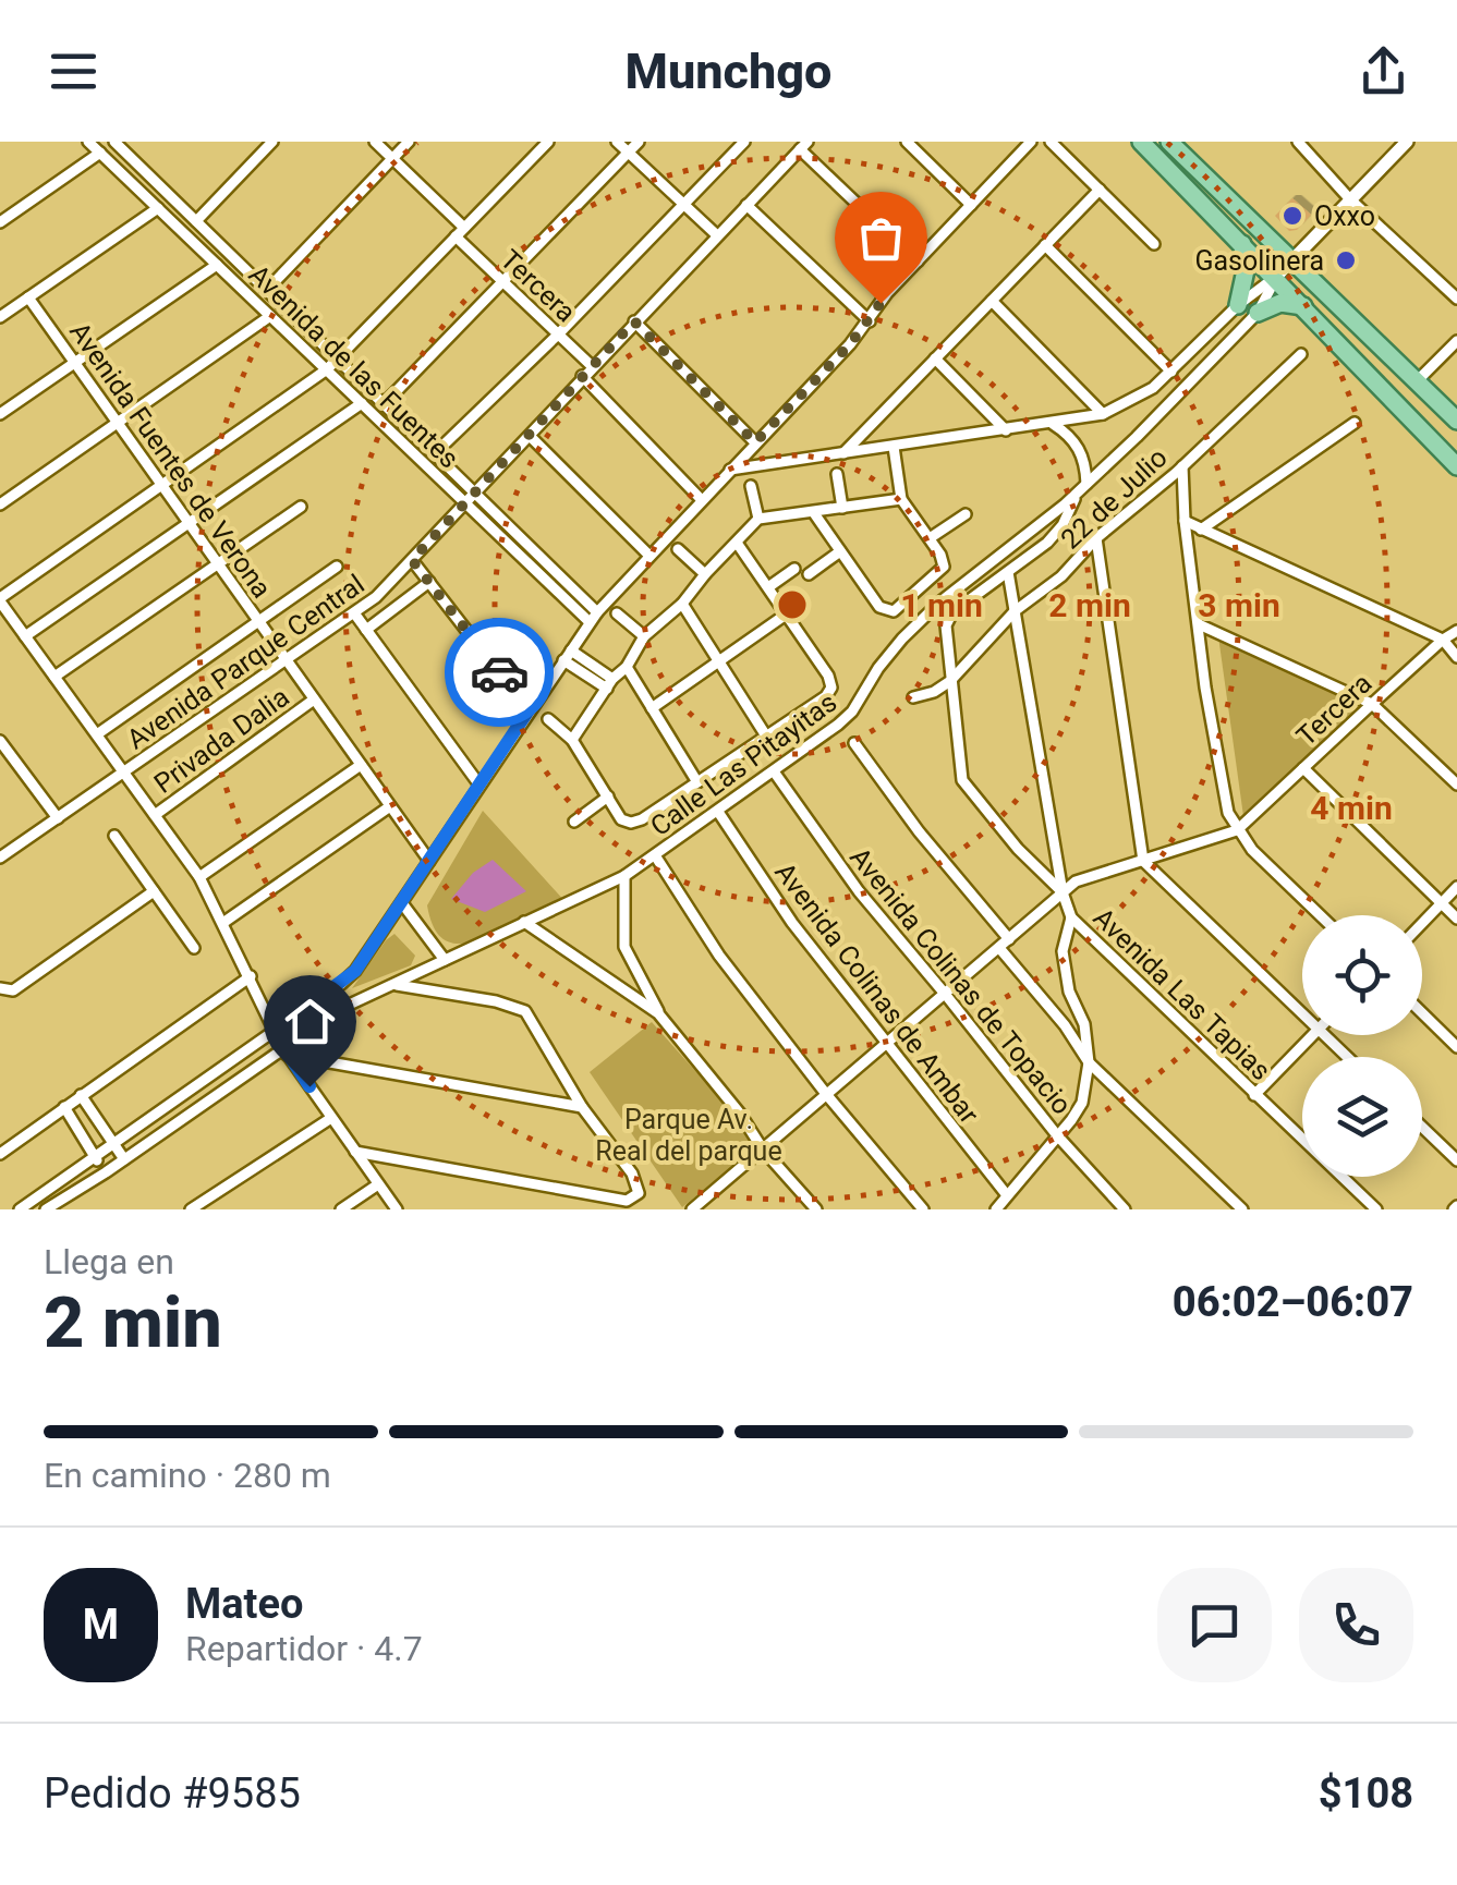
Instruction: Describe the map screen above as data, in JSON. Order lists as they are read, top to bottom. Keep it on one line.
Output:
{"streets":{"street":["Tercera","Avenida de las Fuentes","Avenida Fuentes de Verona","22 de Julio","Avenida Parque Central","Privada Dalia","Calle Las Pitayitas","Avenida Colinas de Topacio","Avenida Colinas de Ambar","Avenida Las Tapias"]},"crossings":[["Tercera","Avenida Parque Central"],["Tercera","Avenida Colinas de Topacio"],["Tercera","Avenida Colinas de Ambar"],["Tercera","Avenida Las Tapias"],["Avenida de las Fuentes","Avenida Parque Central"],["Avenida Fuentes de Verona","Avenida Parque Central"],["Avenida Fuentes de Verona","Privada Dalia"],["22 de Julio","Avenida Las Tapias"],["Calle Las Pitayitas","Avenida Colinas de Topacio"],["Calle Las Pitayitas","Avenida Colinas de Ambar"]],"parks":["Parque Av. Real del parque"],"places":["Oxxo","Gasolinera"],"page":{"header":"Munchgo","heading":["2 min","Llega en","06:02–06:07"],"panel":["Mateo","Repartidor · 4.7","Pedido #9585","$108"],"bar":"En camino · 280 m","round":"M"},"rings":["1 min","2 min","3 min","4 min"]}
